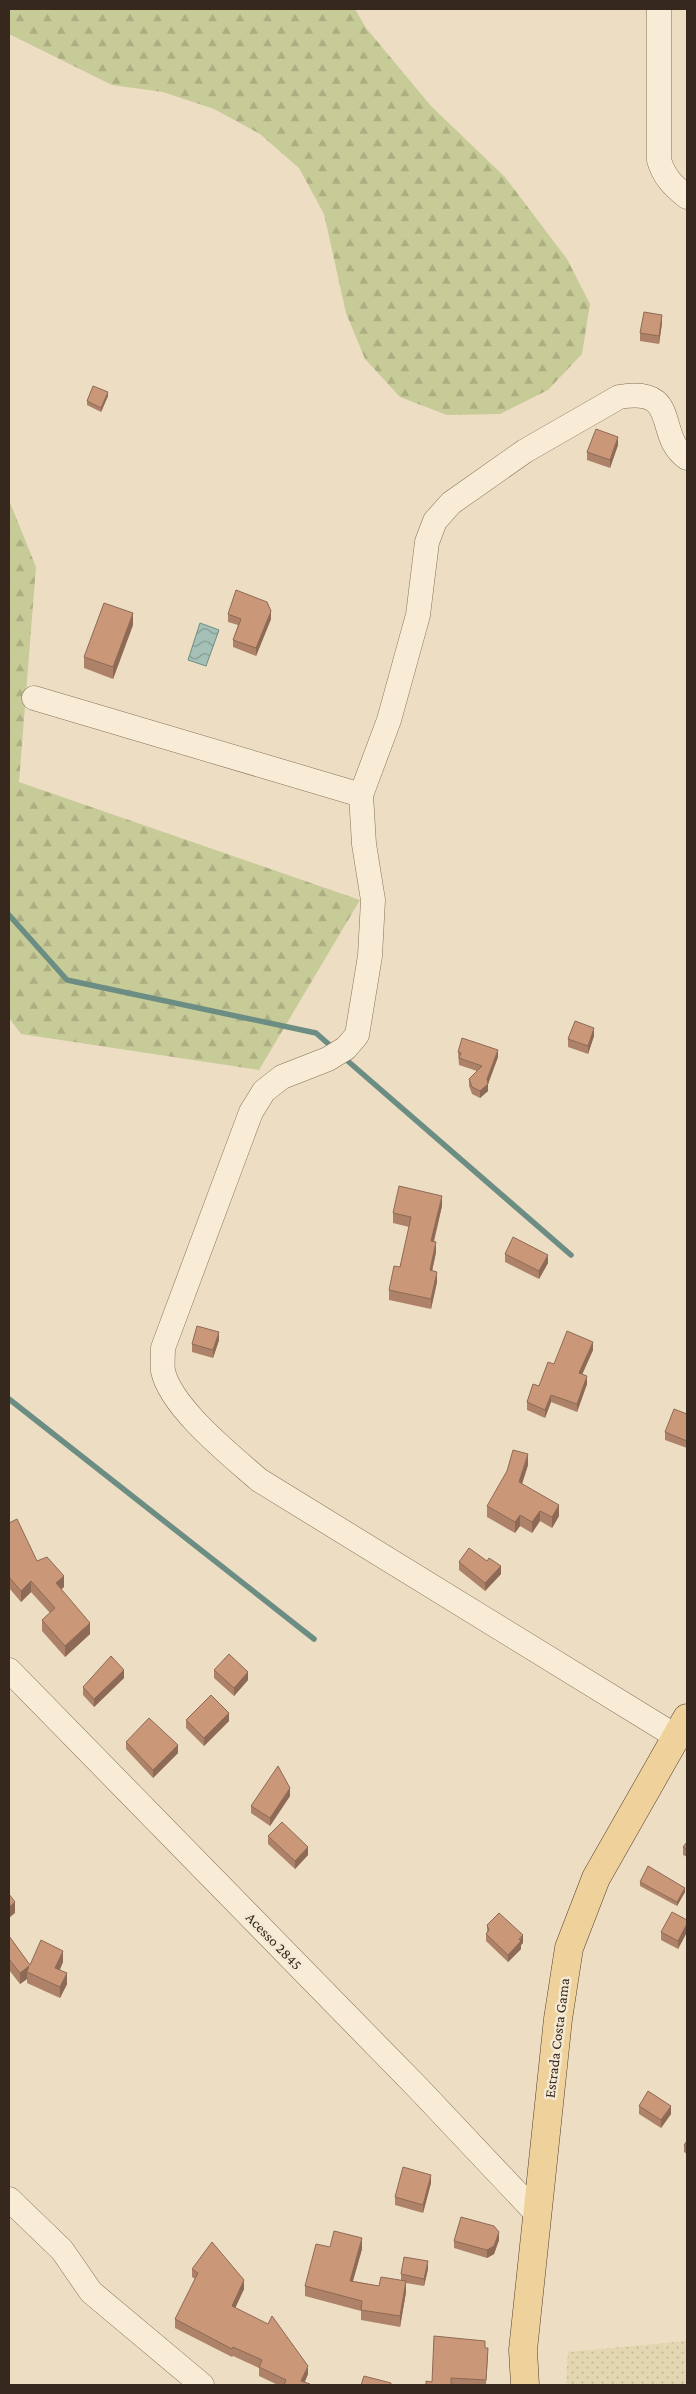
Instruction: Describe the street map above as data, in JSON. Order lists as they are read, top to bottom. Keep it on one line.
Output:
{"streets":{"main road":["Estrada Costa Gama"],"street":["Acesso 2845"]},"crossings":[["Acesso 2845","Estrada Costa Gama"]]}
